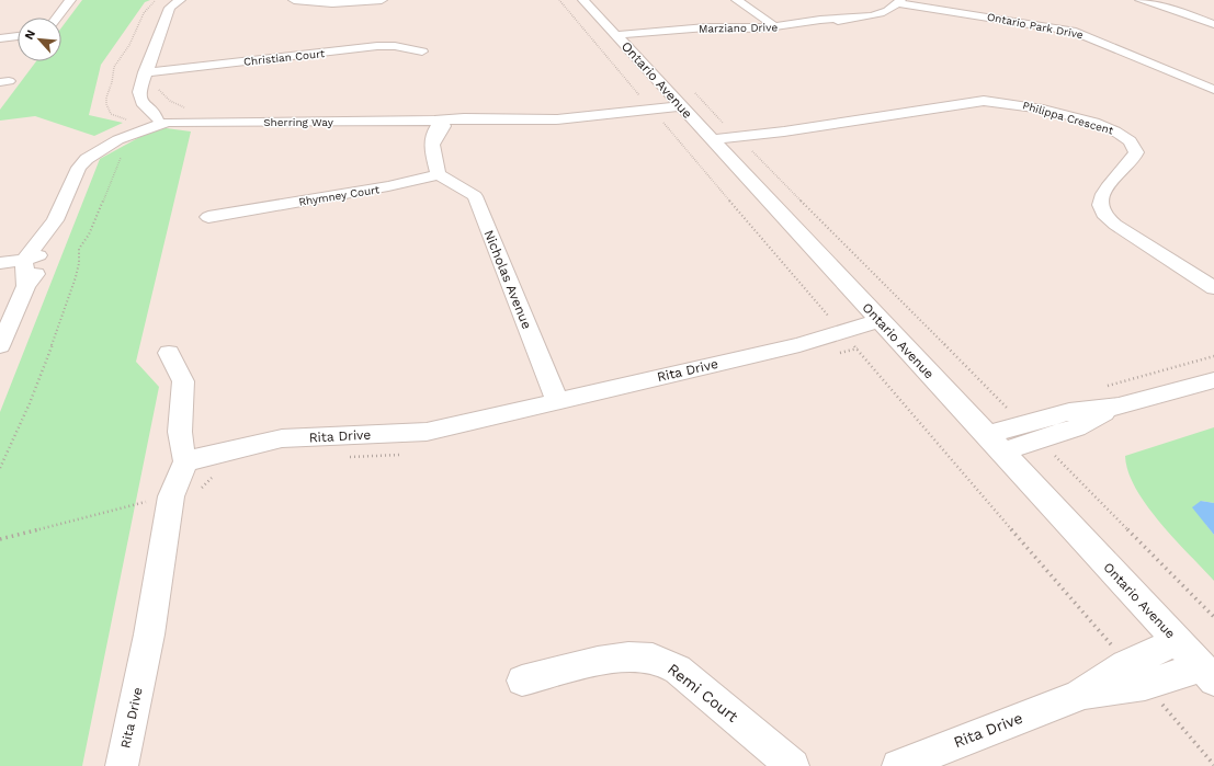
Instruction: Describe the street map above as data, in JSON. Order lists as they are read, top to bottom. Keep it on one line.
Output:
{"streets":{"street":["Ontario Park Drive","Marziano Drive","Christian Court","Ontario Avenue","Philippa Crescent","Sherring Way","Rhymney Court","Nicholas Avenue","Rita Drive","Remi Court"]},"crossings":[["Ontario Park Drive","Marziano Drive"],["Marziano Drive","Ontario Avenue"],["Ontario Avenue","Philippa Crescent"],["Ontario Avenue","Sherring Way"],["Ontario Avenue","Rita Drive"],["Rhymney Court","Nicholas Avenue"],["Nicholas Avenue","Rita Drive"]],"north":"top left"}
